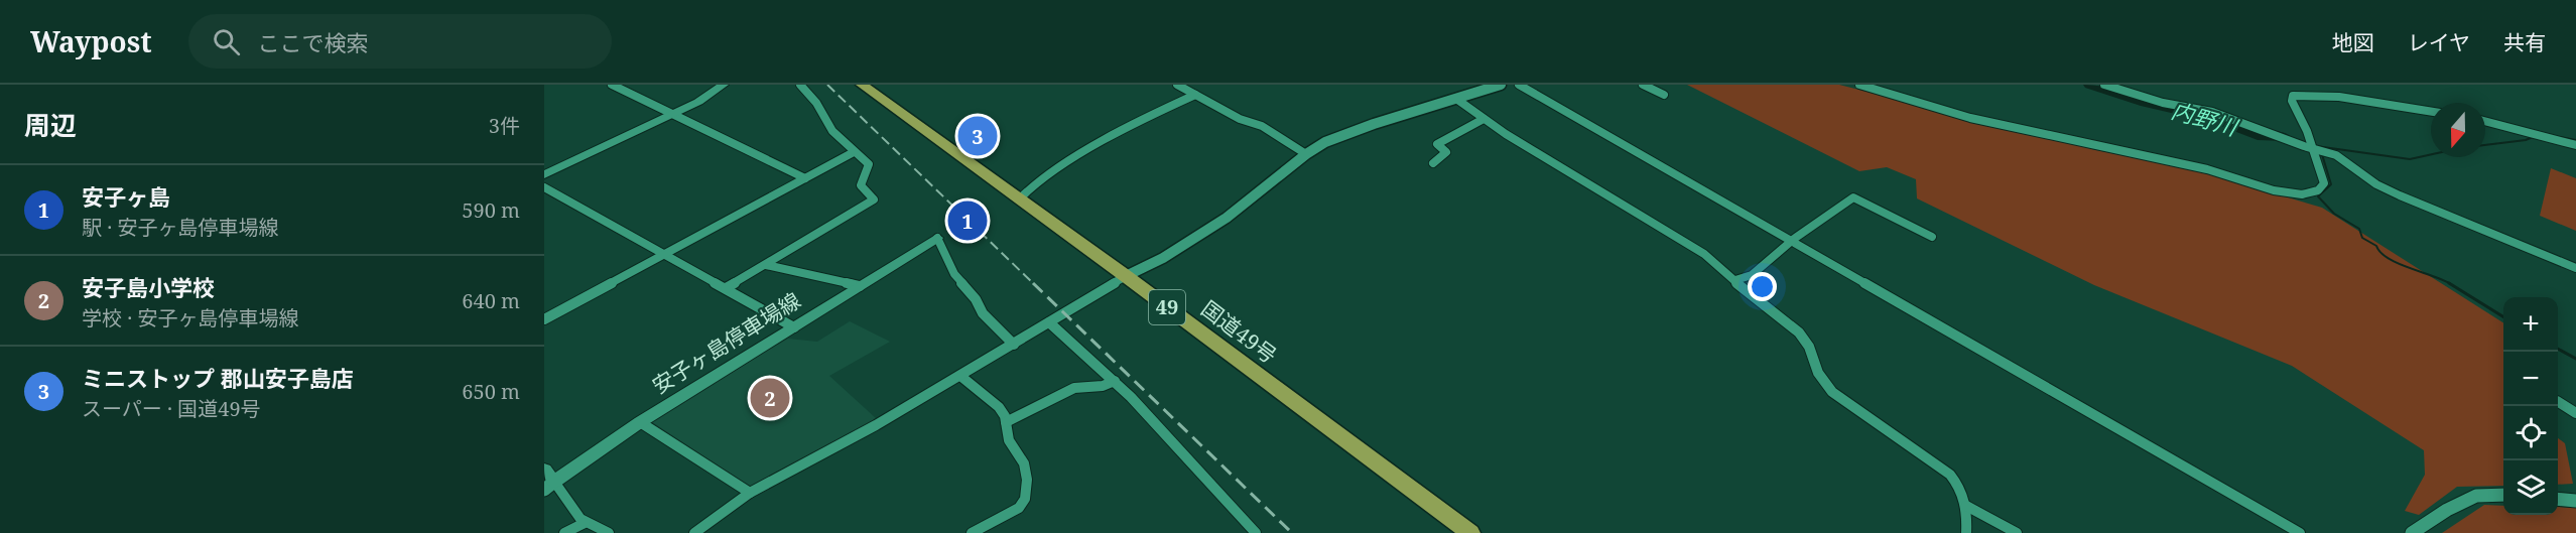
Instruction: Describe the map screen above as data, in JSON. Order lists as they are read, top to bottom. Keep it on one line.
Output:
{"streets":{"highway":["49","国道49号"],"main road":["安子ヶ島停車場線"]},"water":["内野川"],"north":"bottom","page":{"header":"Waypost","search":"ここで検索","nav":["地図","レイヤ","共有"],"heading":["周辺","3件"],"pins":["3","1","2"],"list":[{"mark":"1","name":"安子ヶ島","note":"駅 · 安子ヶ島停車場線","value":"590 m"},{"mark":"2","name":"安子島小学校","note":"学校 · 安子ヶ島停車場線","value":"640 m"},{"mark":"3","name":"ミニストップ 郡山安子島店","note":"スーパー · 国道49号","value":"650 m"}],"map_buttons":["+","−"]}}
